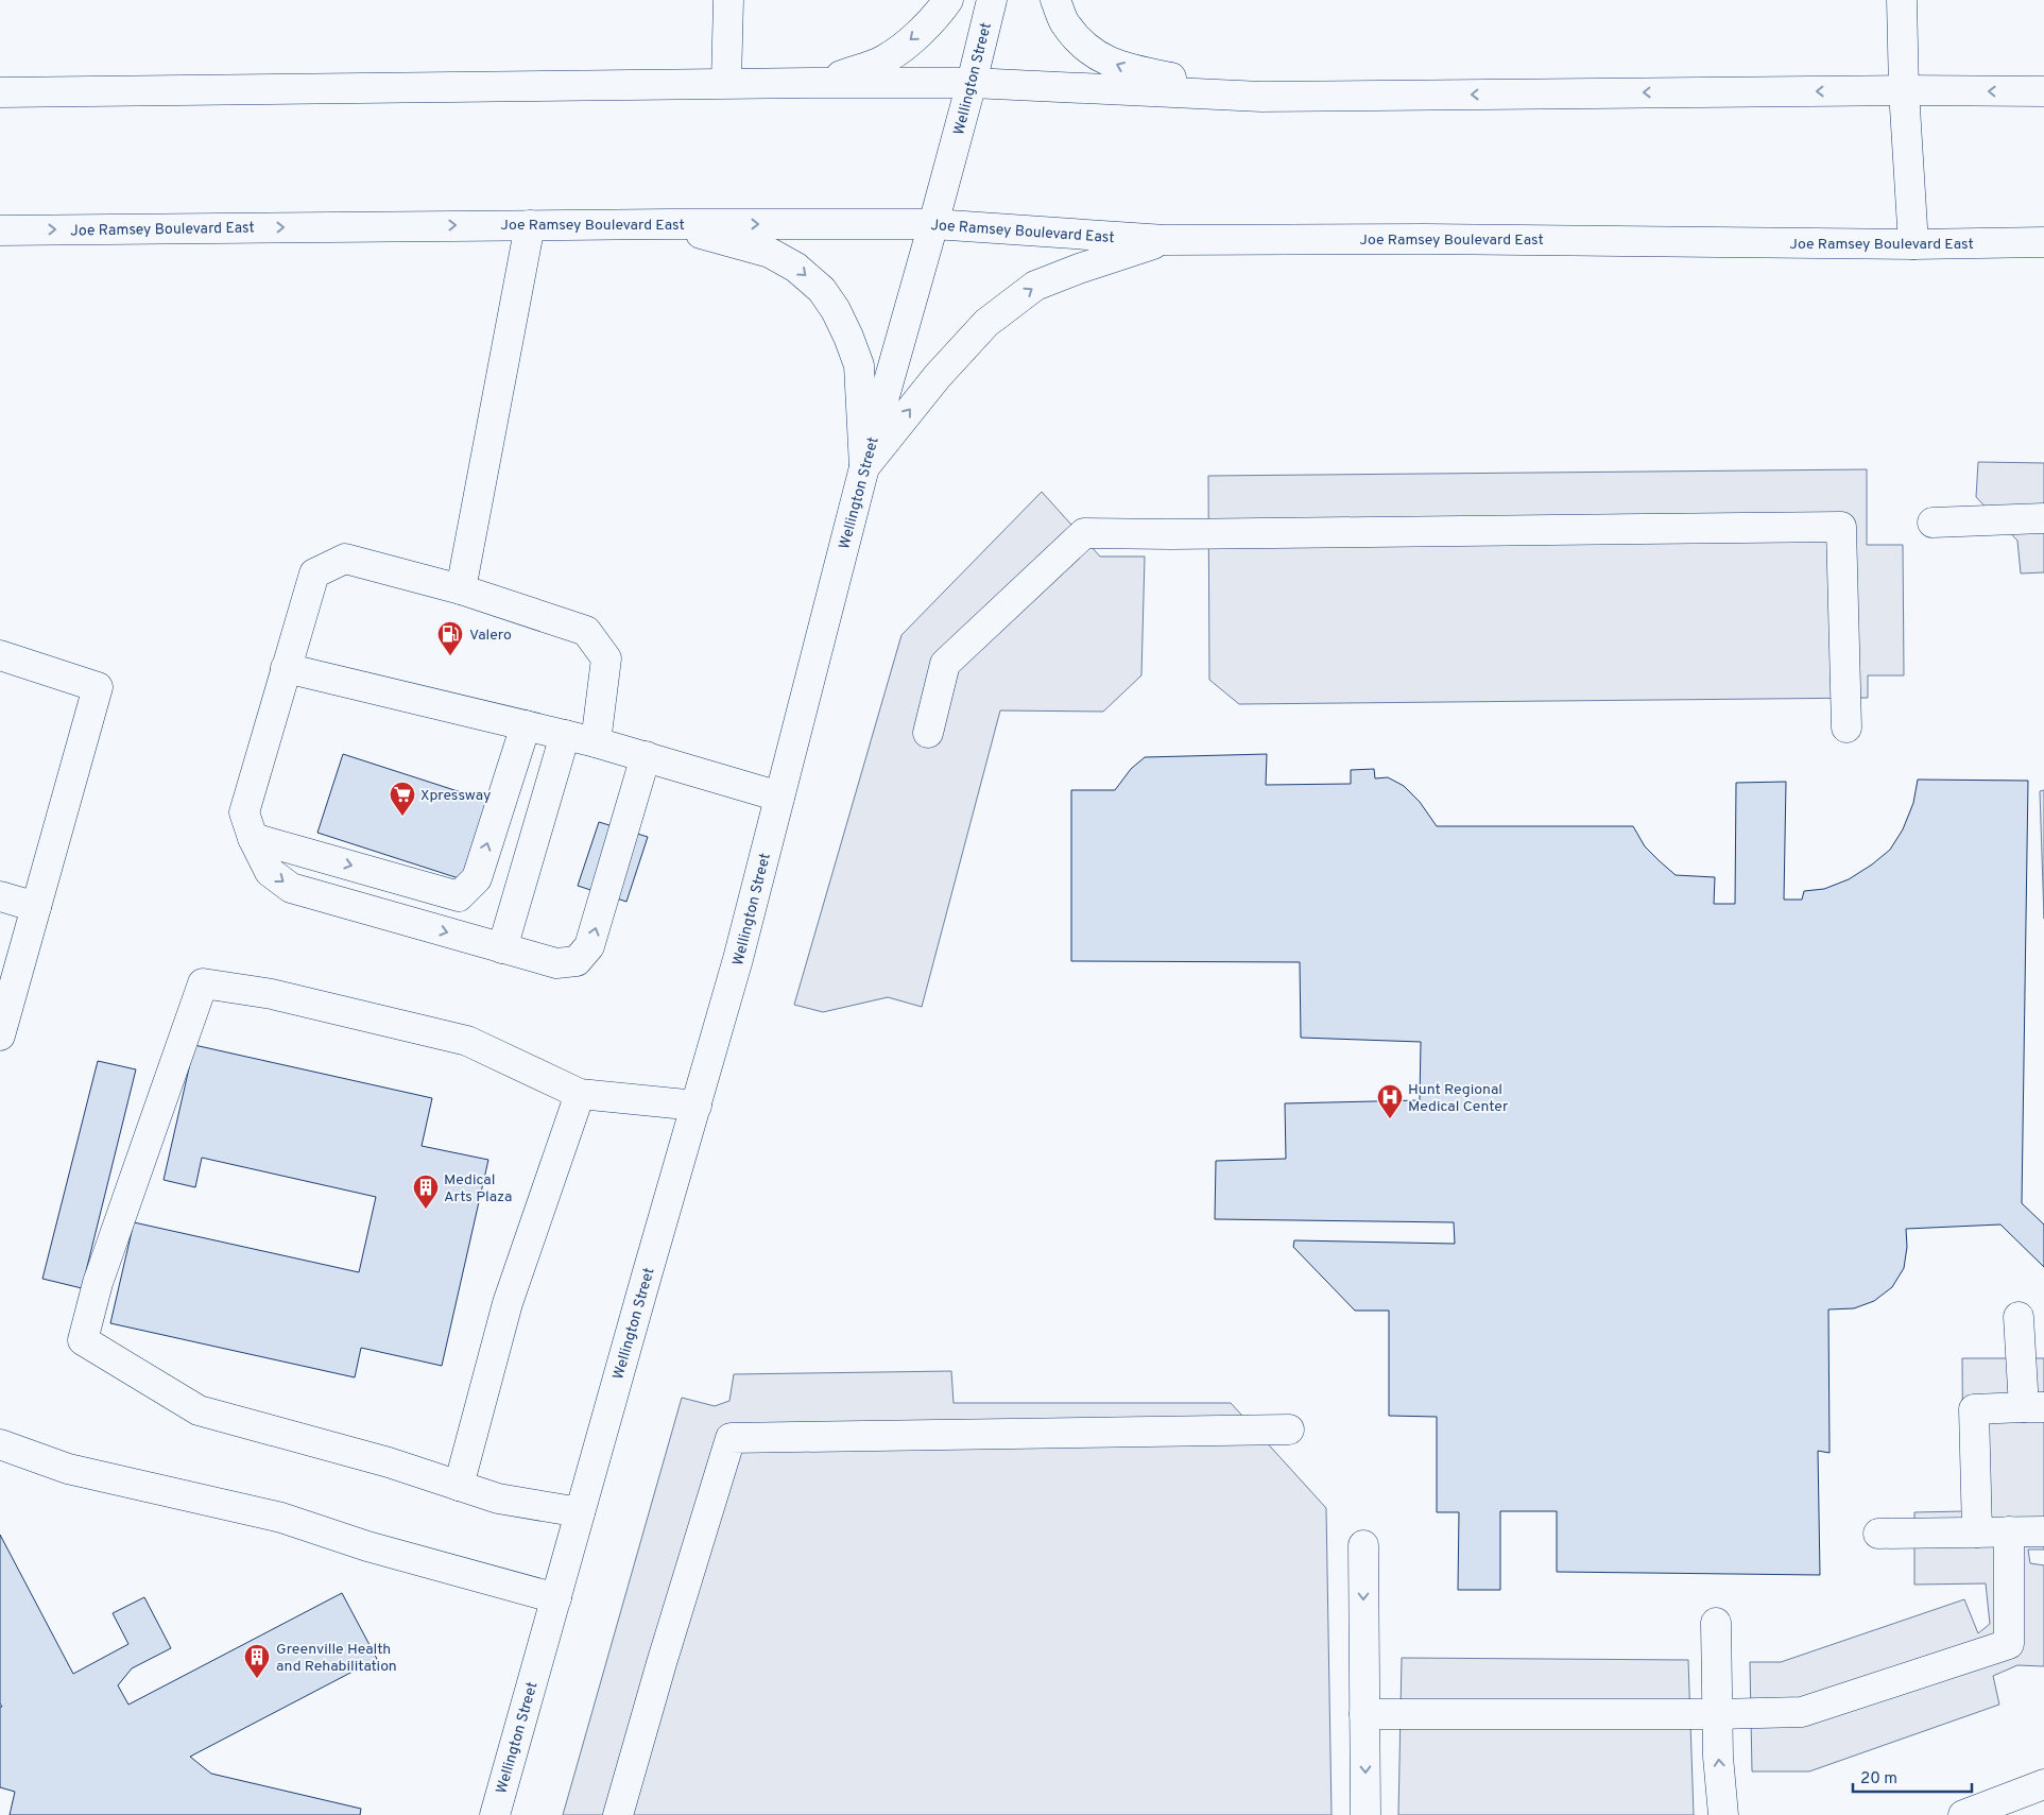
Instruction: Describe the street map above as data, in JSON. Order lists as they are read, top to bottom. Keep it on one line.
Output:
{"streets":{"main road":["Wellington Street","Joe Ramsey Boulevard East"]},"crossings":[["Wellington Street","Joe Ramsey Boulevard East"]],"places":{"fuel station":["Valero"],"supermarket":["Xpressway"],"hospital":["Hunt Regional Medical Center"],"building":["Medical Arts Plaza","Greenville Health and Rehabilitation"]},"scale_bar":"20 m"}
